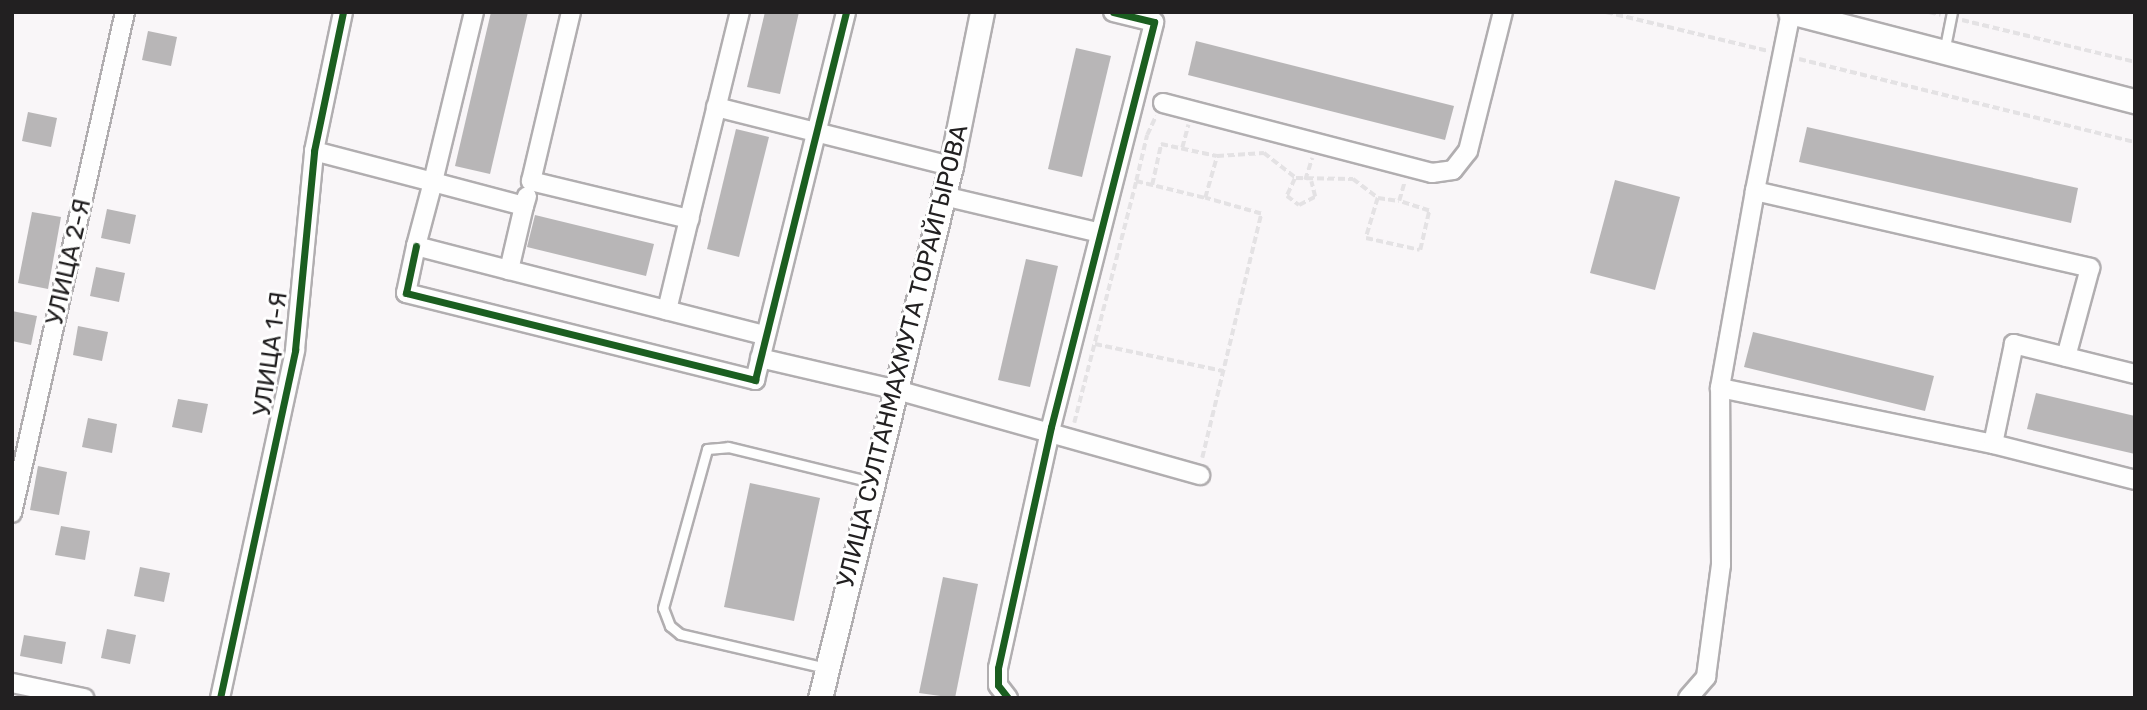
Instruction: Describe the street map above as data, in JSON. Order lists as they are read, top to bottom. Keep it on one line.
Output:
{"streets":{"main road":["УЛИЦА СУЛТАНМАХМУТА ТОРАЙГЫРОВА"],"street":["УЛИЦА 2-Я","УЛИЦА 1-Я"]}}
